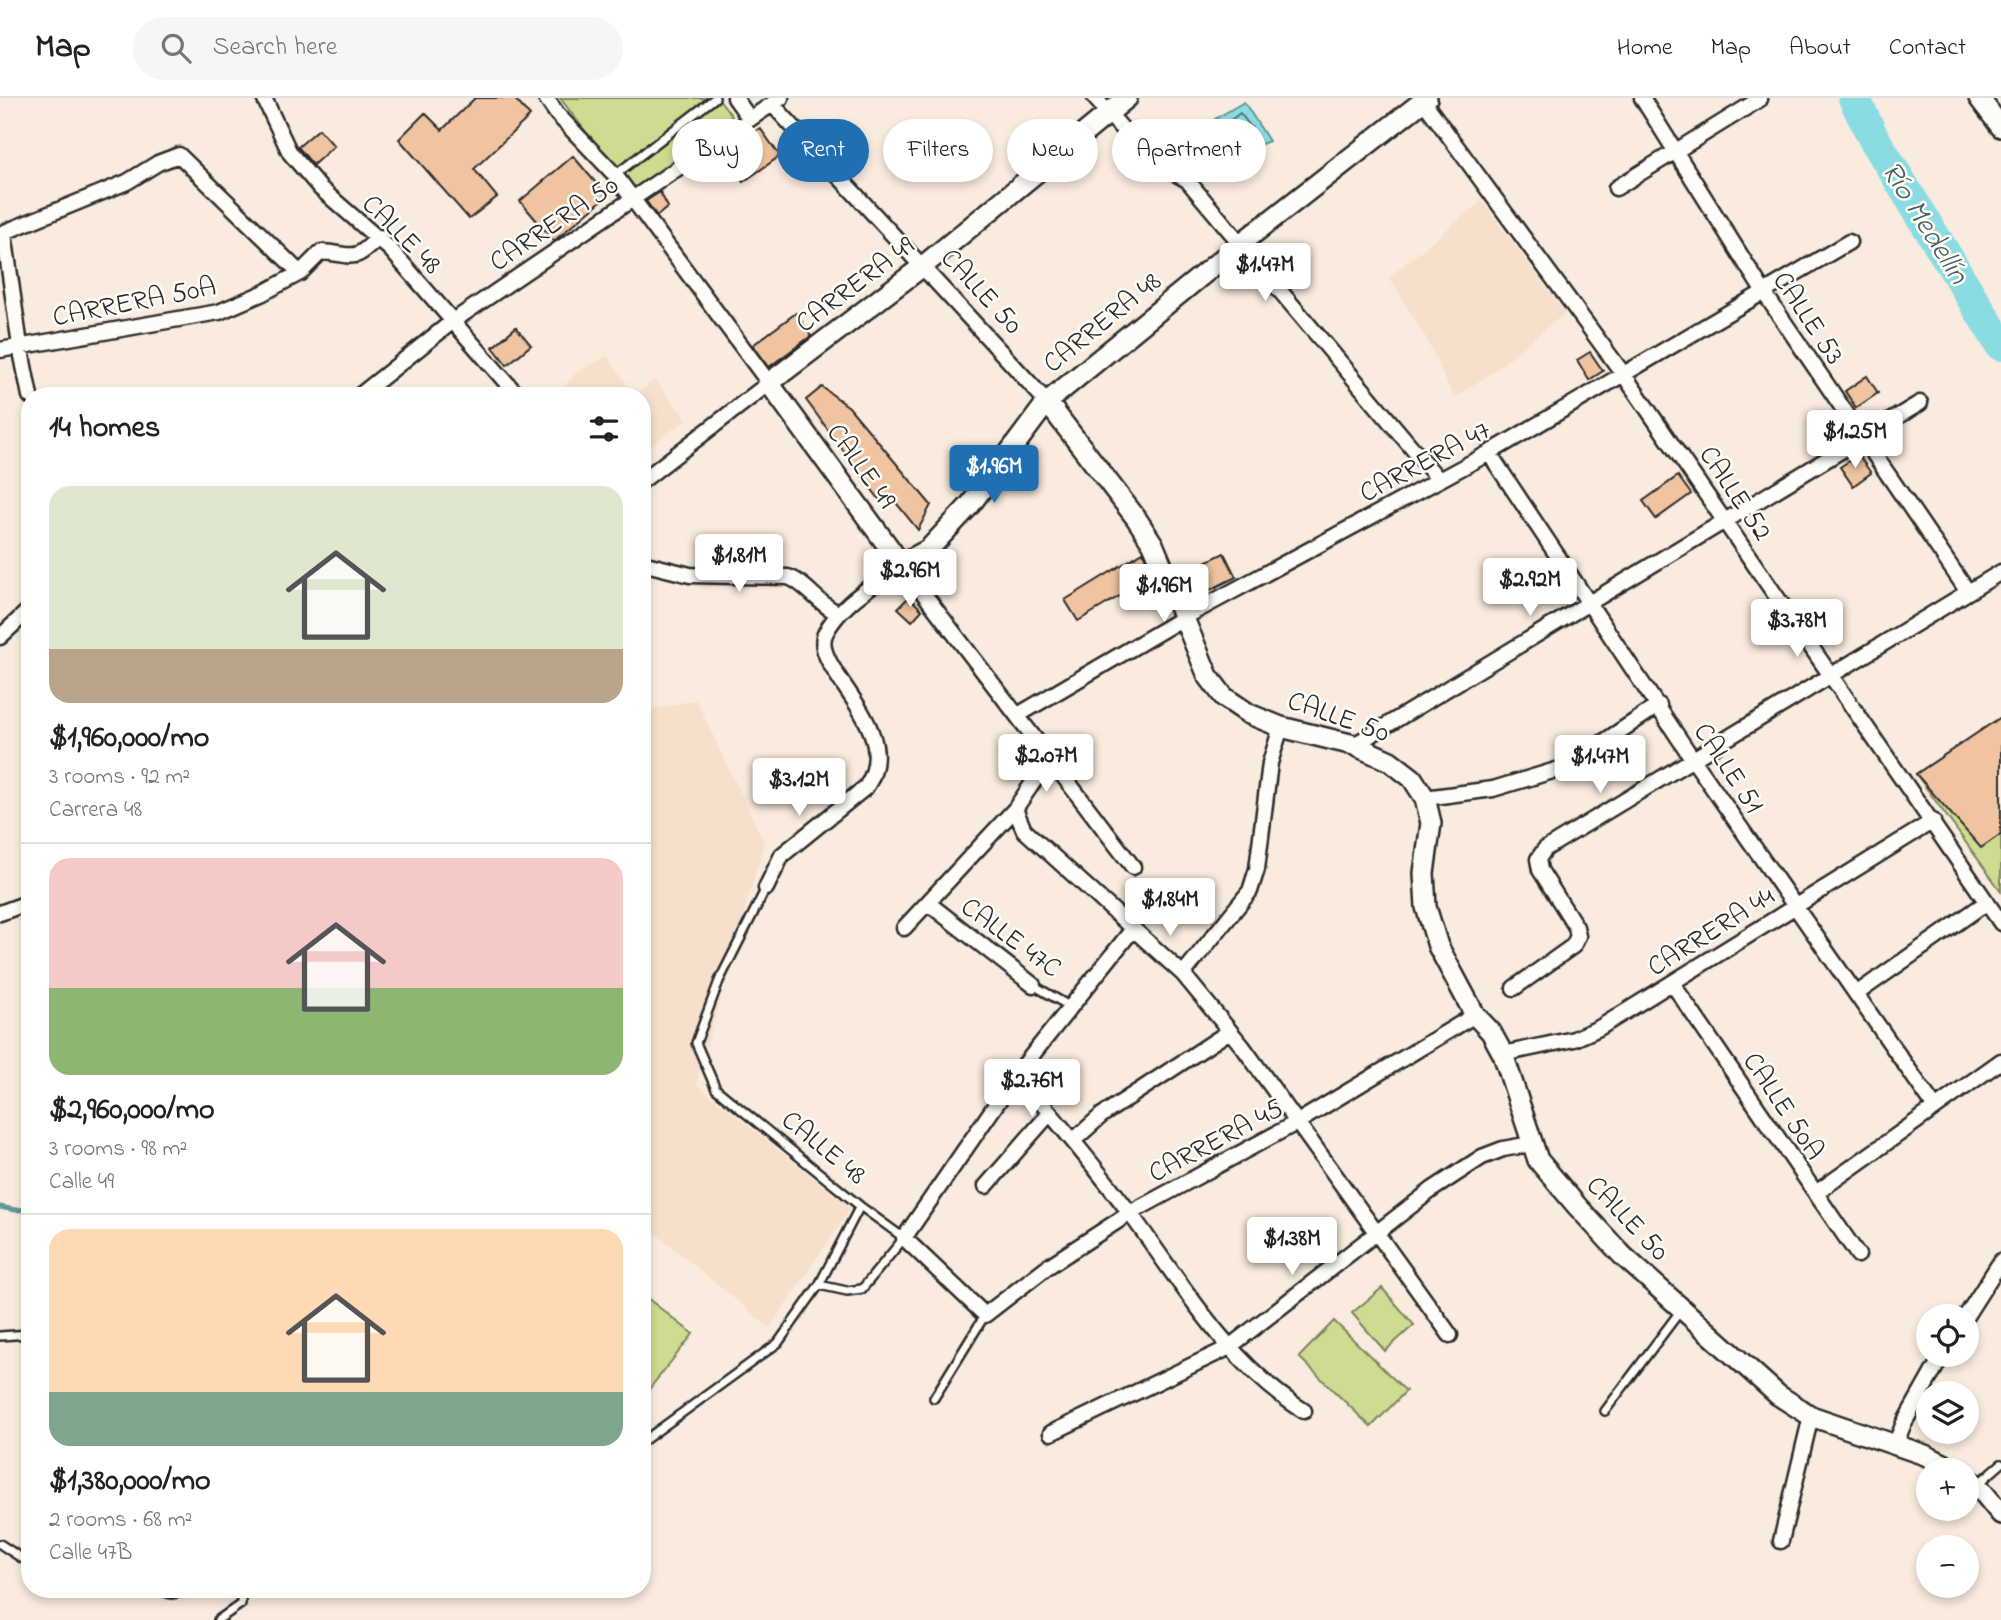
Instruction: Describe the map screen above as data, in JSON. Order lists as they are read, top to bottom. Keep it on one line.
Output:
{"streets":{"street":["CARRERA 50","CALLE 48","CARRERA 49","CALLE 50","CARRERA 50A","CALLE 53","CARRERA 48","CARRERA 47","CALLE 49","CALLE 52","CALLE 51","CARRERA 44","CALLE 47C","CALLE 50A","CARRERA 45"]},"crossings":[["CARRERA 50","CALLE 48"],["CARRERA 50","CALLE 50"],["CARRERA 50","CALLE 49"],["CALLE 48","CARRERA 50A"],["CARRERA 49","CALLE 50"],["CARRERA 49","CALLE 49"],["CALLE 50","CARRERA 48"],["CALLE 50","CARRERA 47"],["CALLE 50","CARRERA 44"],["CALLE 50","CARRERA 45"],["CALLE 53","CARRERA 47"],["CARRERA 48","CALLE 49"],["CARRERA 48","CALLE 52"],["CARRERA 47","CALLE 49"],["CARRERA 47","CALLE 52"],["CARRERA 47","CALLE 51"],["CALLE 52","CARRERA 44"],["CALLE 51","CARRERA 44"],["CARRERA 44","CALLE 50A"]],"water":["Río Medellín"],"page":{"header":"Map","search":"Search here","nav":["Home","Map","About","Contact"],"chip":["Buy","Rent","Filters","New","Apartment"],"price":["$1.47M","$1.25M","$1.96M","$1.81M","$2.96M","$2.92M","$1.96M","$3.78M","$2.07M","$1.47M","$3.12M","$1.84M","$2.76M","$1.38M"],"heading":"14 homes","list":[{"name":"$1,960,000/mo","note":"3 rooms · 92 m² · Carrera 48"},{"name":"$2,960,000/mo","note":"3 rooms · 98 m² · Calle 49"},{"name":"$1,380,000/mo","note":"2 rooms · 68 m² · Calle 47B"}],"map_buttons":["+","−"]}}
